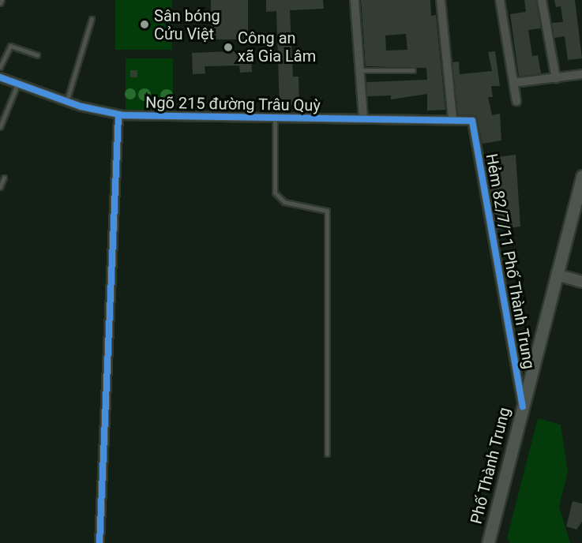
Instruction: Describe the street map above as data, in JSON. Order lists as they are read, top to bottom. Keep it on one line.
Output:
{"streets":{"main road":["Phố Thành Trung"],"street":["Ngõ 215 đường Trâu Quỳ","Hẻm 82/7/11 Phố Thành Trung"]},"crossings":[["Ngõ 215 đường Trâu Quỳ","Hẻm 82/7/11 Phố Thành Trung"],["Hẻm 82/7/11 Phố Thành Trung","Phố Thành Trung"]],"places":["Sân bóng Cửu Việt","Công an xã Gia Lâm"]}
